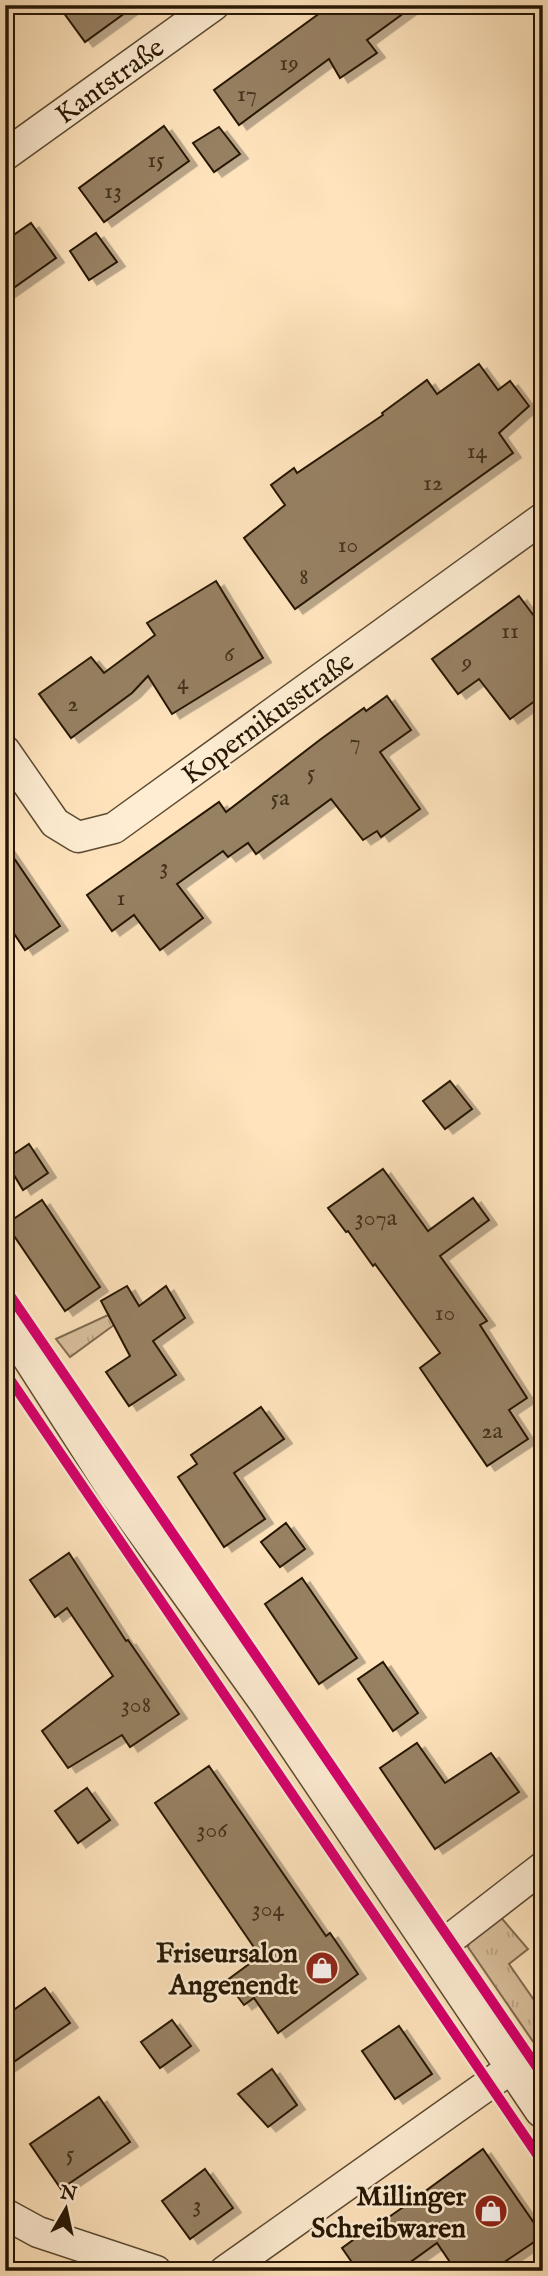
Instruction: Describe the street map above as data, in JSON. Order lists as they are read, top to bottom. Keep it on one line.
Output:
{"streets":{"street":["Kantstraße","Kopernikusstraße"]},"places":{"shop":["Friseursalon Angenendt","Millinger Schreibwaren"]},"house_numbers":["19","17","15","13","14","12","10","8","11","6","9","4","2","7","5","5a","3","1","307a","10","2a","308","306","304","5","3"],"north":"top"}
